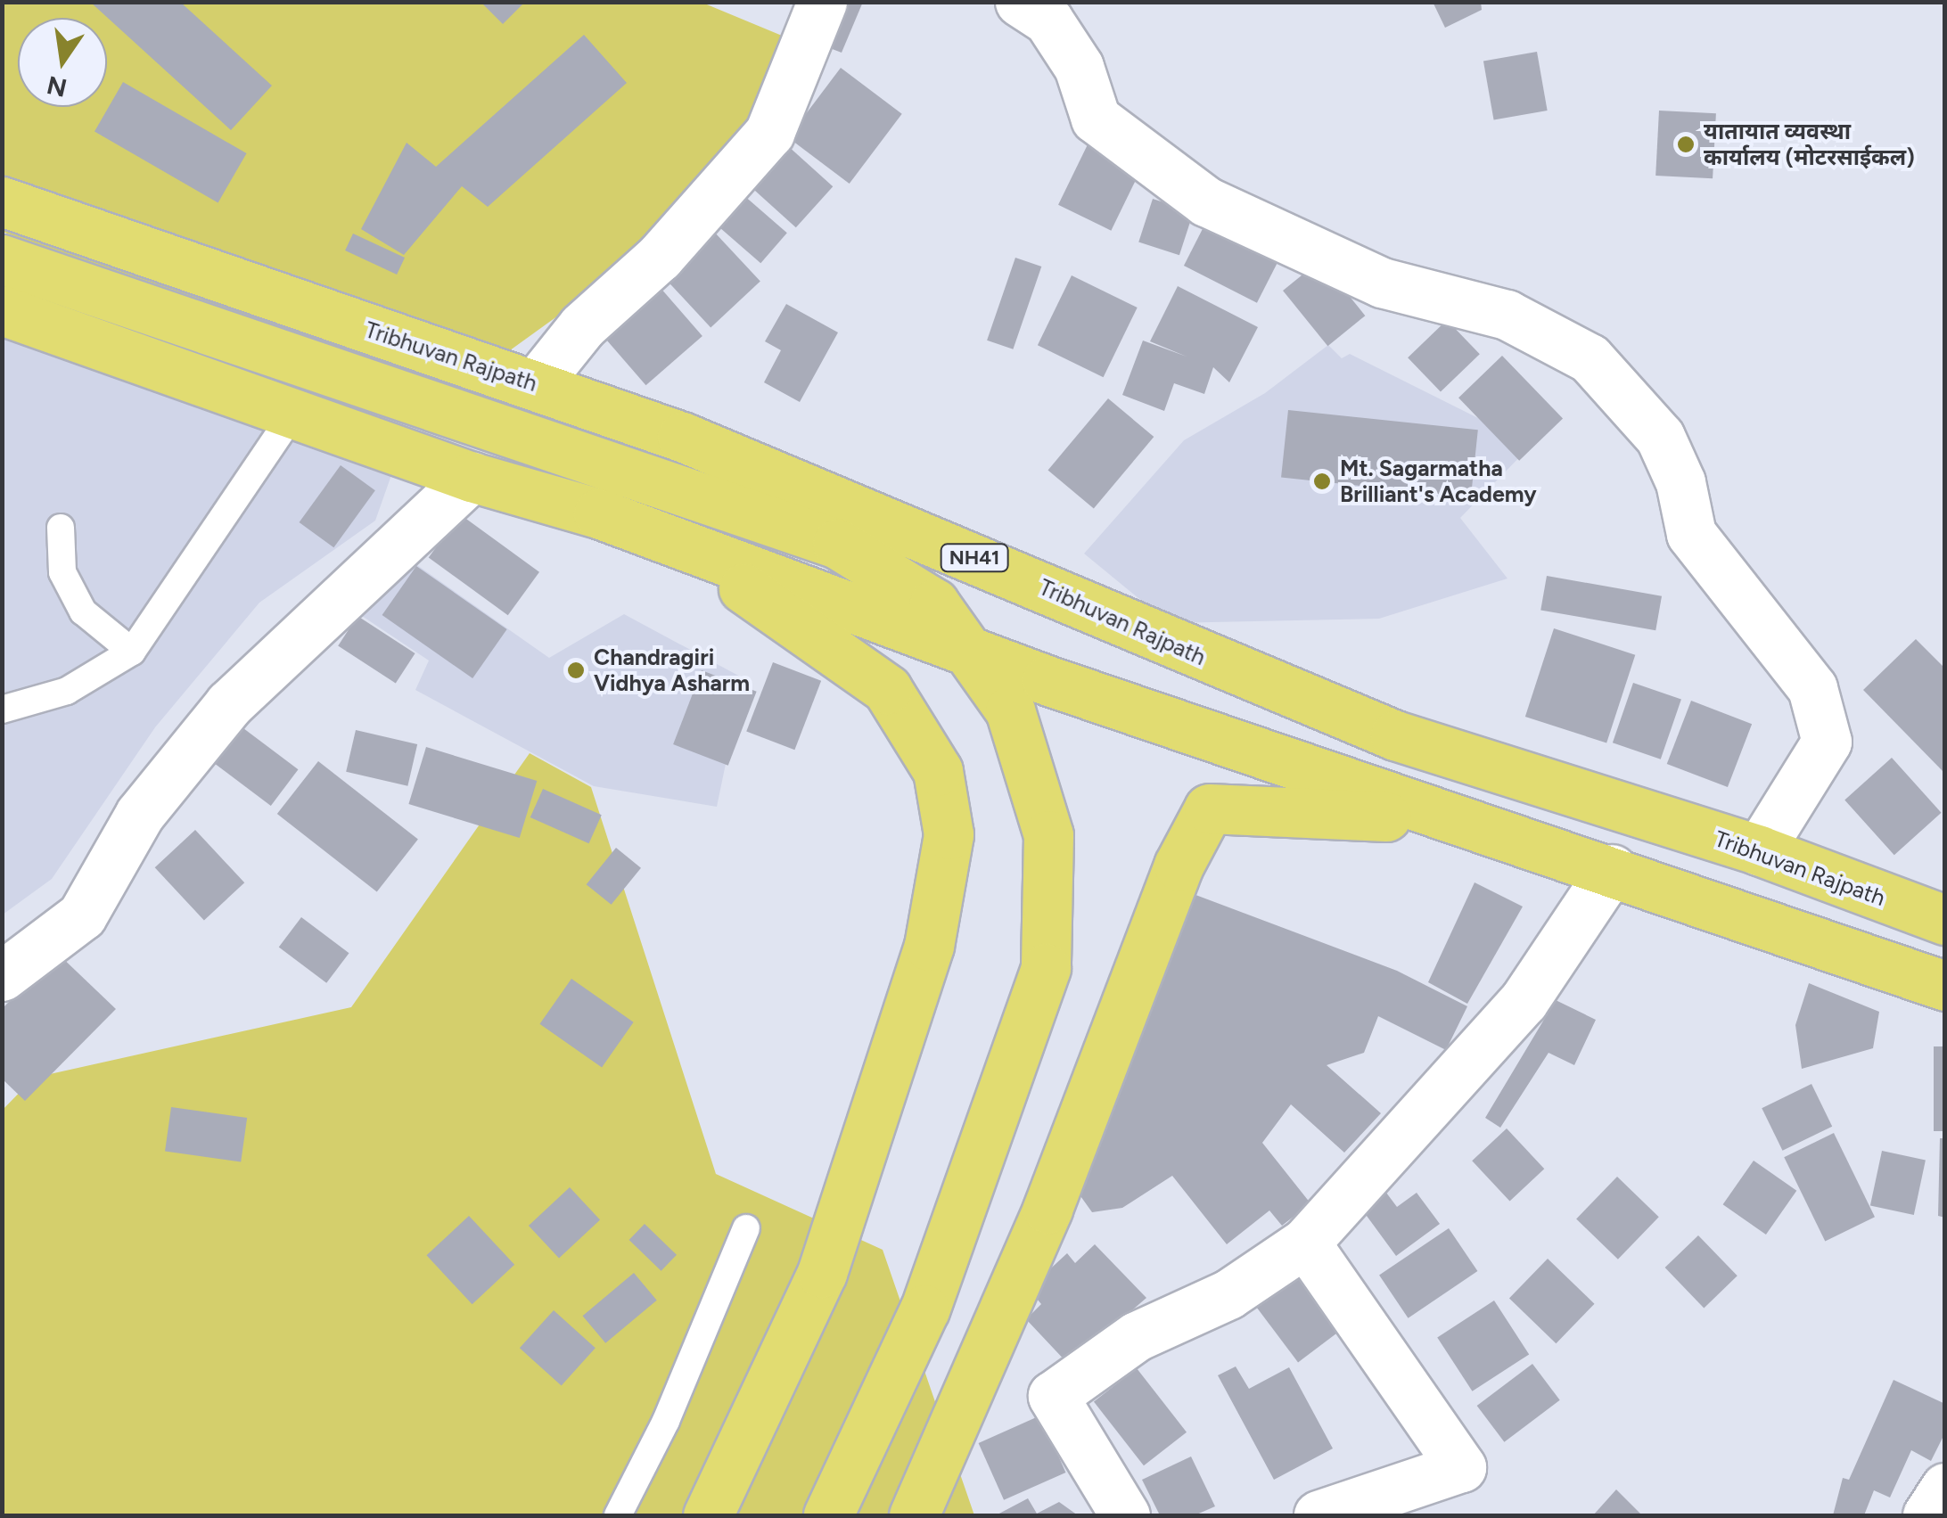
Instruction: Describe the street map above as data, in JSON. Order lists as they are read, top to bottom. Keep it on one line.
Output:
{"streets":{"highway":["Tribhuvan Rajpath","NH41"]},"places":["यातायात व्यवस्था कार्यालय (मोटरसाईकल)","Mt. Sagarmatha Brilliant's Academy","Chandragiri Vidhya Asharm"],"north":"bottom"}
